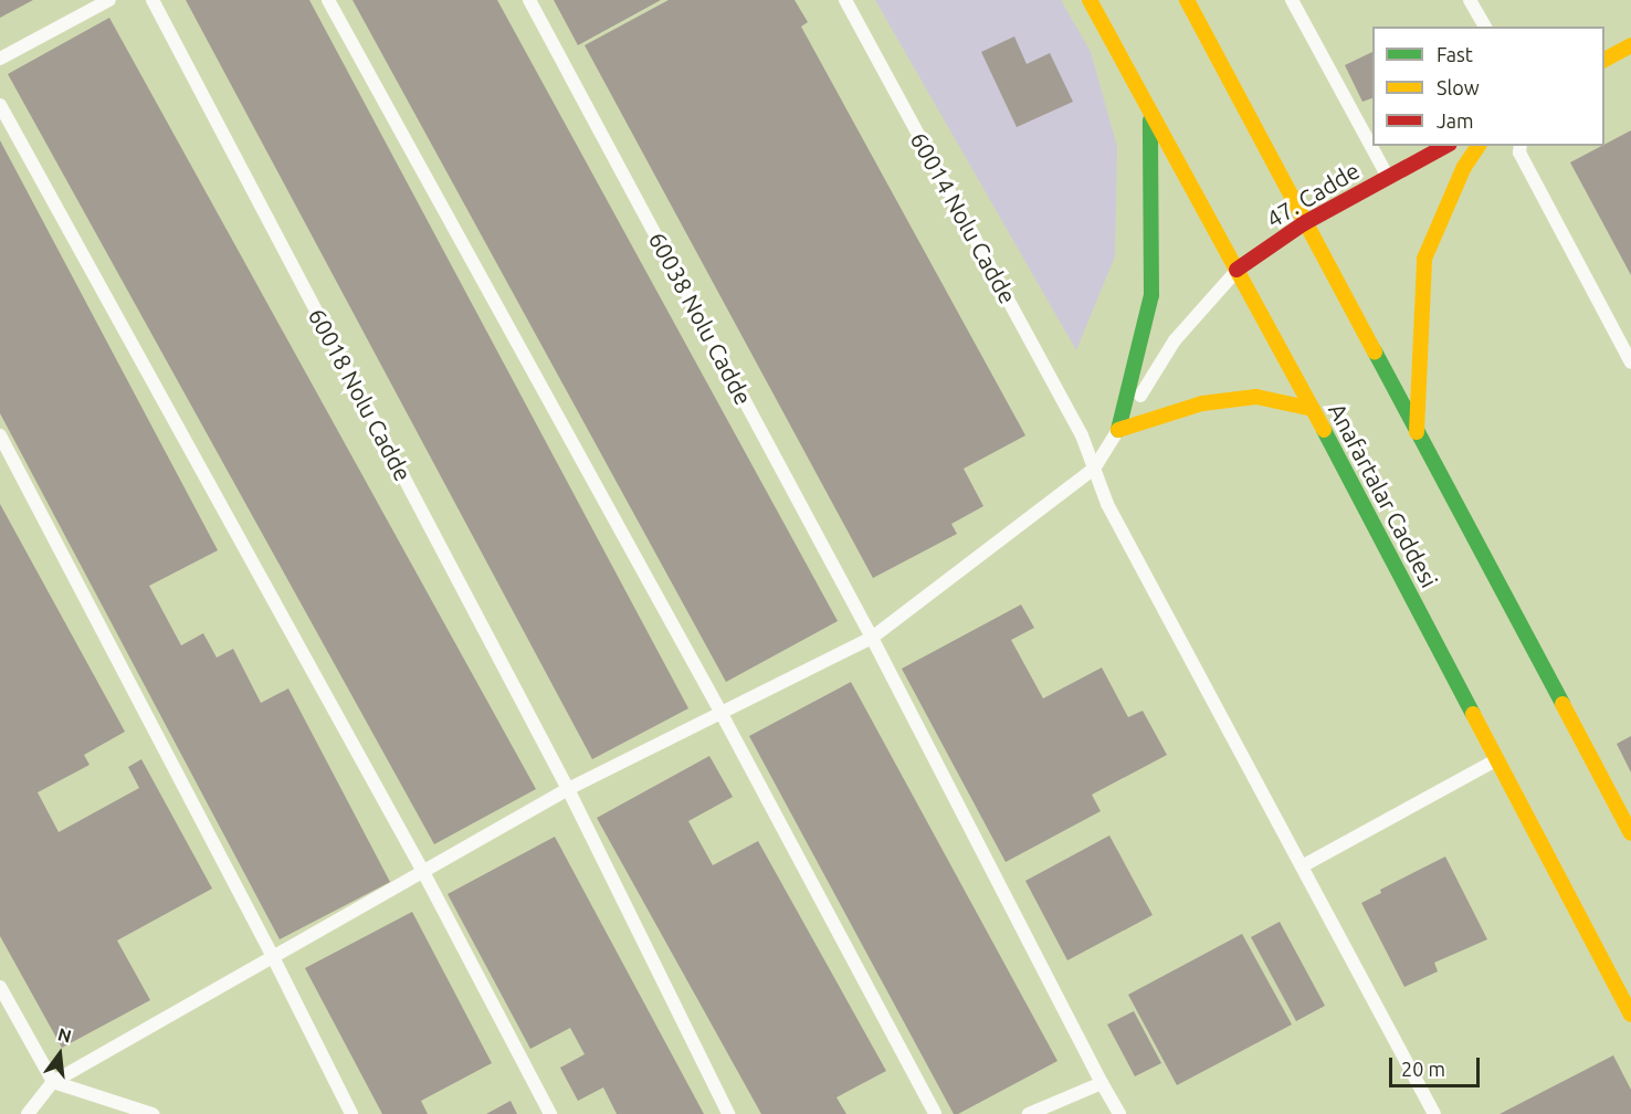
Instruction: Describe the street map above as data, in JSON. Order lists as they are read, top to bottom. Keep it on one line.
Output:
{"streets":{"main road":["47. Cadde","Anafartalar Caddesi"],"lane":["60014 Nolu Cadde","60038 Nolu Cadde","60018 Nolu Cadde"]},"crossings":[["47. Cadde","Anafartalar Caddesi"]],"legend":["Fast","Slow","Jam"],"scale_bar":"20 m","north":"top"}
